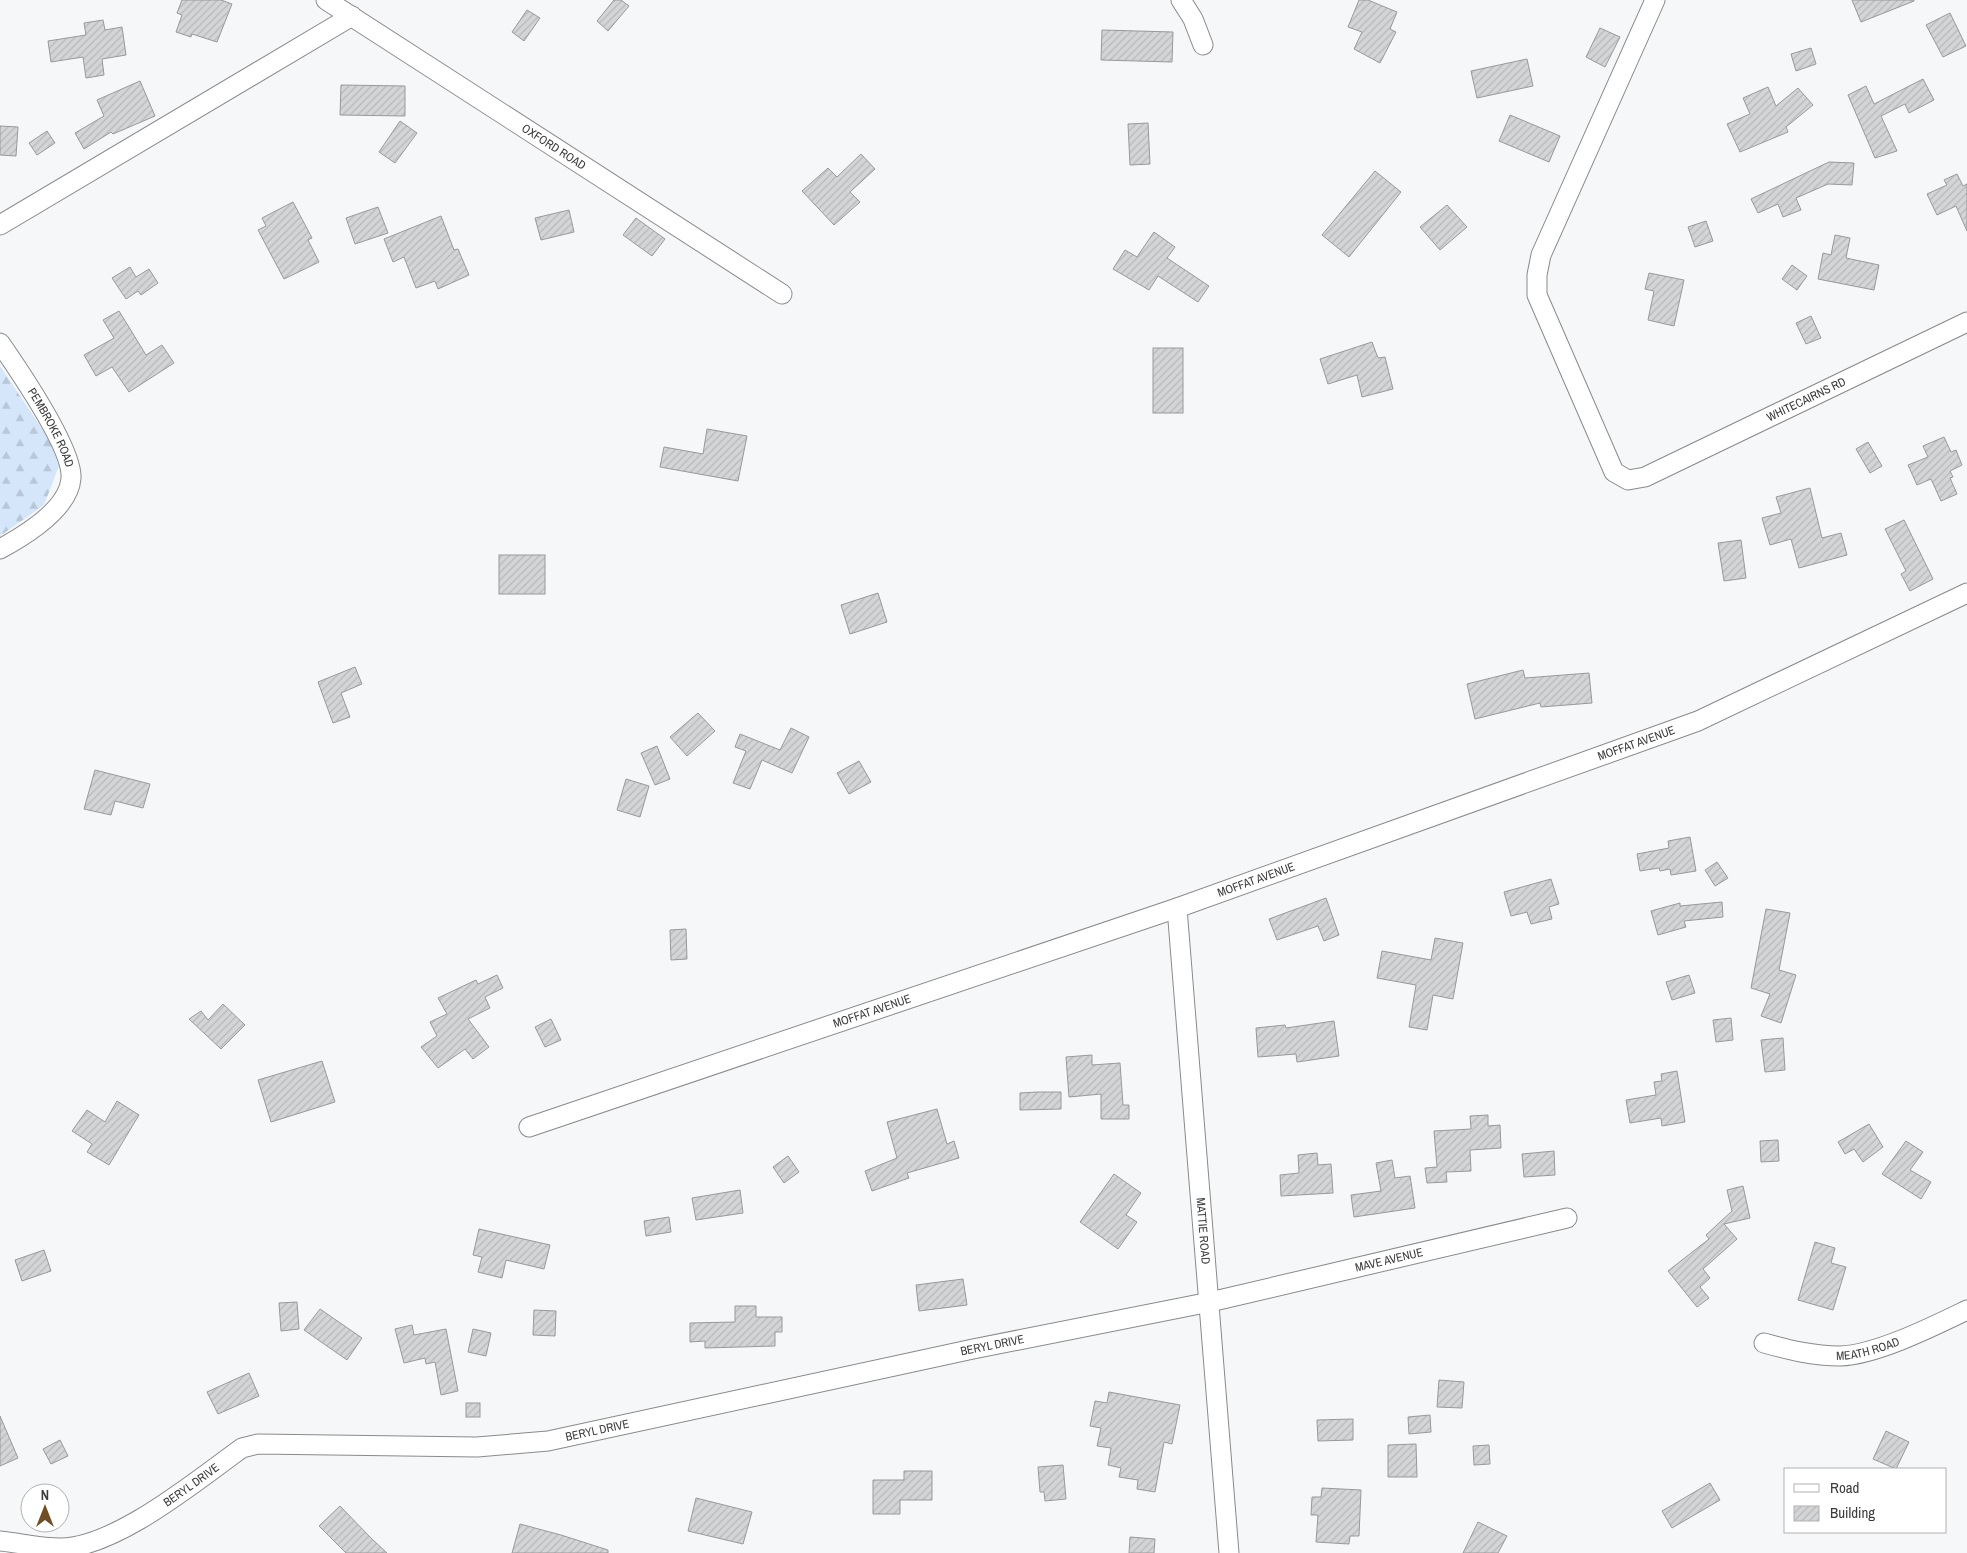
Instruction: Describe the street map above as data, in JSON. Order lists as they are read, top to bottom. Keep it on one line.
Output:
{"streets":{"street":["OXFORD ROAD","WHITECAIRNS RD","PEMBROKE ROAD","MOFFAT AVENUE","MATTIE ROAD","MAVE AVENUE","BERYL DRIVE","MEATH ROAD"]},"crossings":[["MOFFAT AVENUE","MATTIE ROAD"],["MATTIE ROAD","MAVE AVENUE"],["MATTIE ROAD","BERYL DRIVE"],["MAVE AVENUE","BERYL DRIVE"]],"legend":["Road","Building"],"north":"top"}
